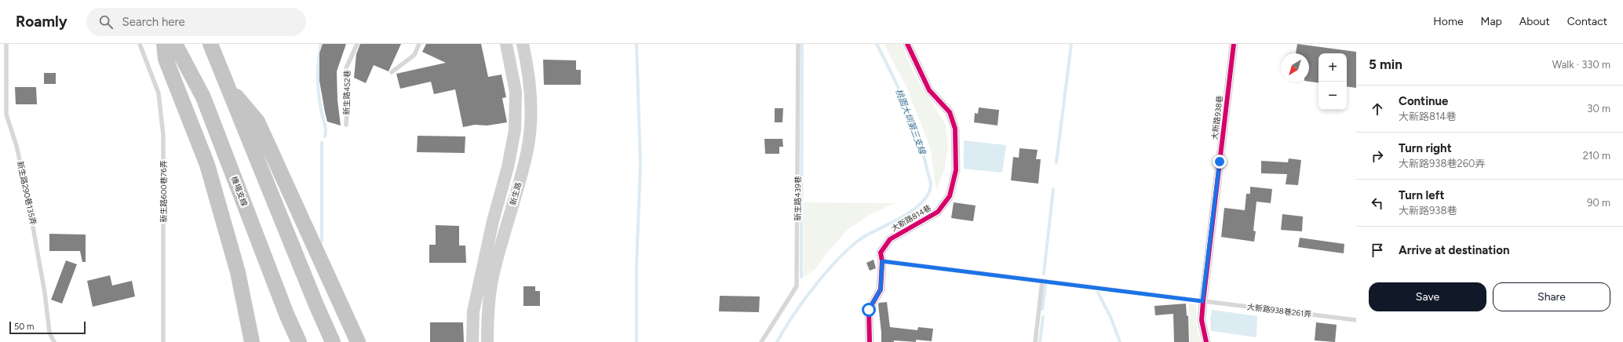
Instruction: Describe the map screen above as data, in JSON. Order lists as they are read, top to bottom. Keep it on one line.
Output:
{"streets":{"highway":["機場支線"],"main road":["新生路"],"street":["大新路938巷","大新路814巷"],"lane":["新生路452巷","新生路600巷76弄","新生路290巷135弄","新生路439巷","大新路938巷261弄"]},"crossings":[["大新路938巷","大新路938巷261弄"],["大新路814巷","大新路938巷261弄"]],"water":["桃園大圳第三支線"],"scale_bar":"50 m","north":"bottom left","page":{"header":"Roamly","search":"Search here","nav":["Home","Map","About","Contact"],"heading":["5 min","Walk · 330 m"],"map_buttons":["+","−"],"list":[["Continue","大新路814巷","30 m"],["Turn right","大新路938巷260弄","210 m"],["Turn left","大新路938巷","90 m"],"Arrive at destination"],"buttons":["Save","Share"],"scale":"50 m"}}
